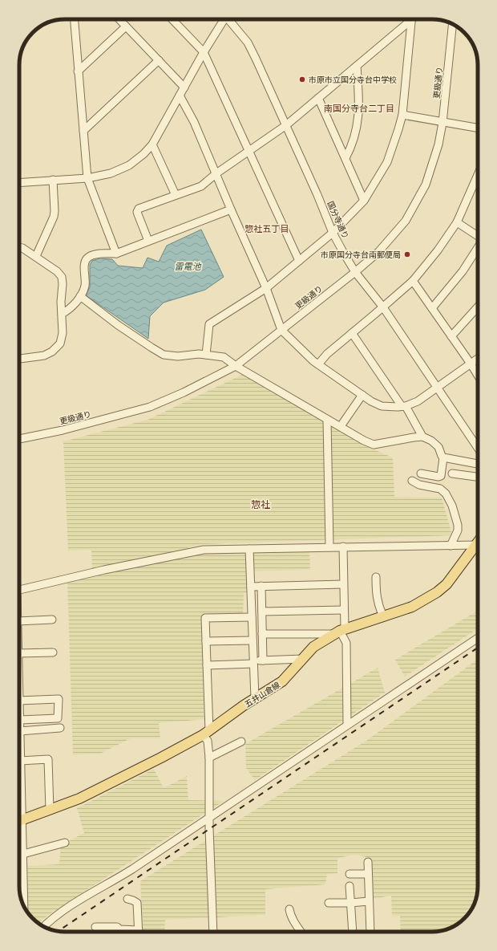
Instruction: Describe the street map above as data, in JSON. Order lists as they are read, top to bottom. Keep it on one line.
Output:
{"streets":{"main road":["五井山倉線"],"street":["更級通り","国分寺通り"]},"crossings":[["更級通り","国分寺通り"]],"districts":["南国分寺台二丁目","惣社五丁目","惣社"],"water":["雷電池"],"places":["市原市立国分寺台中学校","市原国分寺台南郵便局"]}
